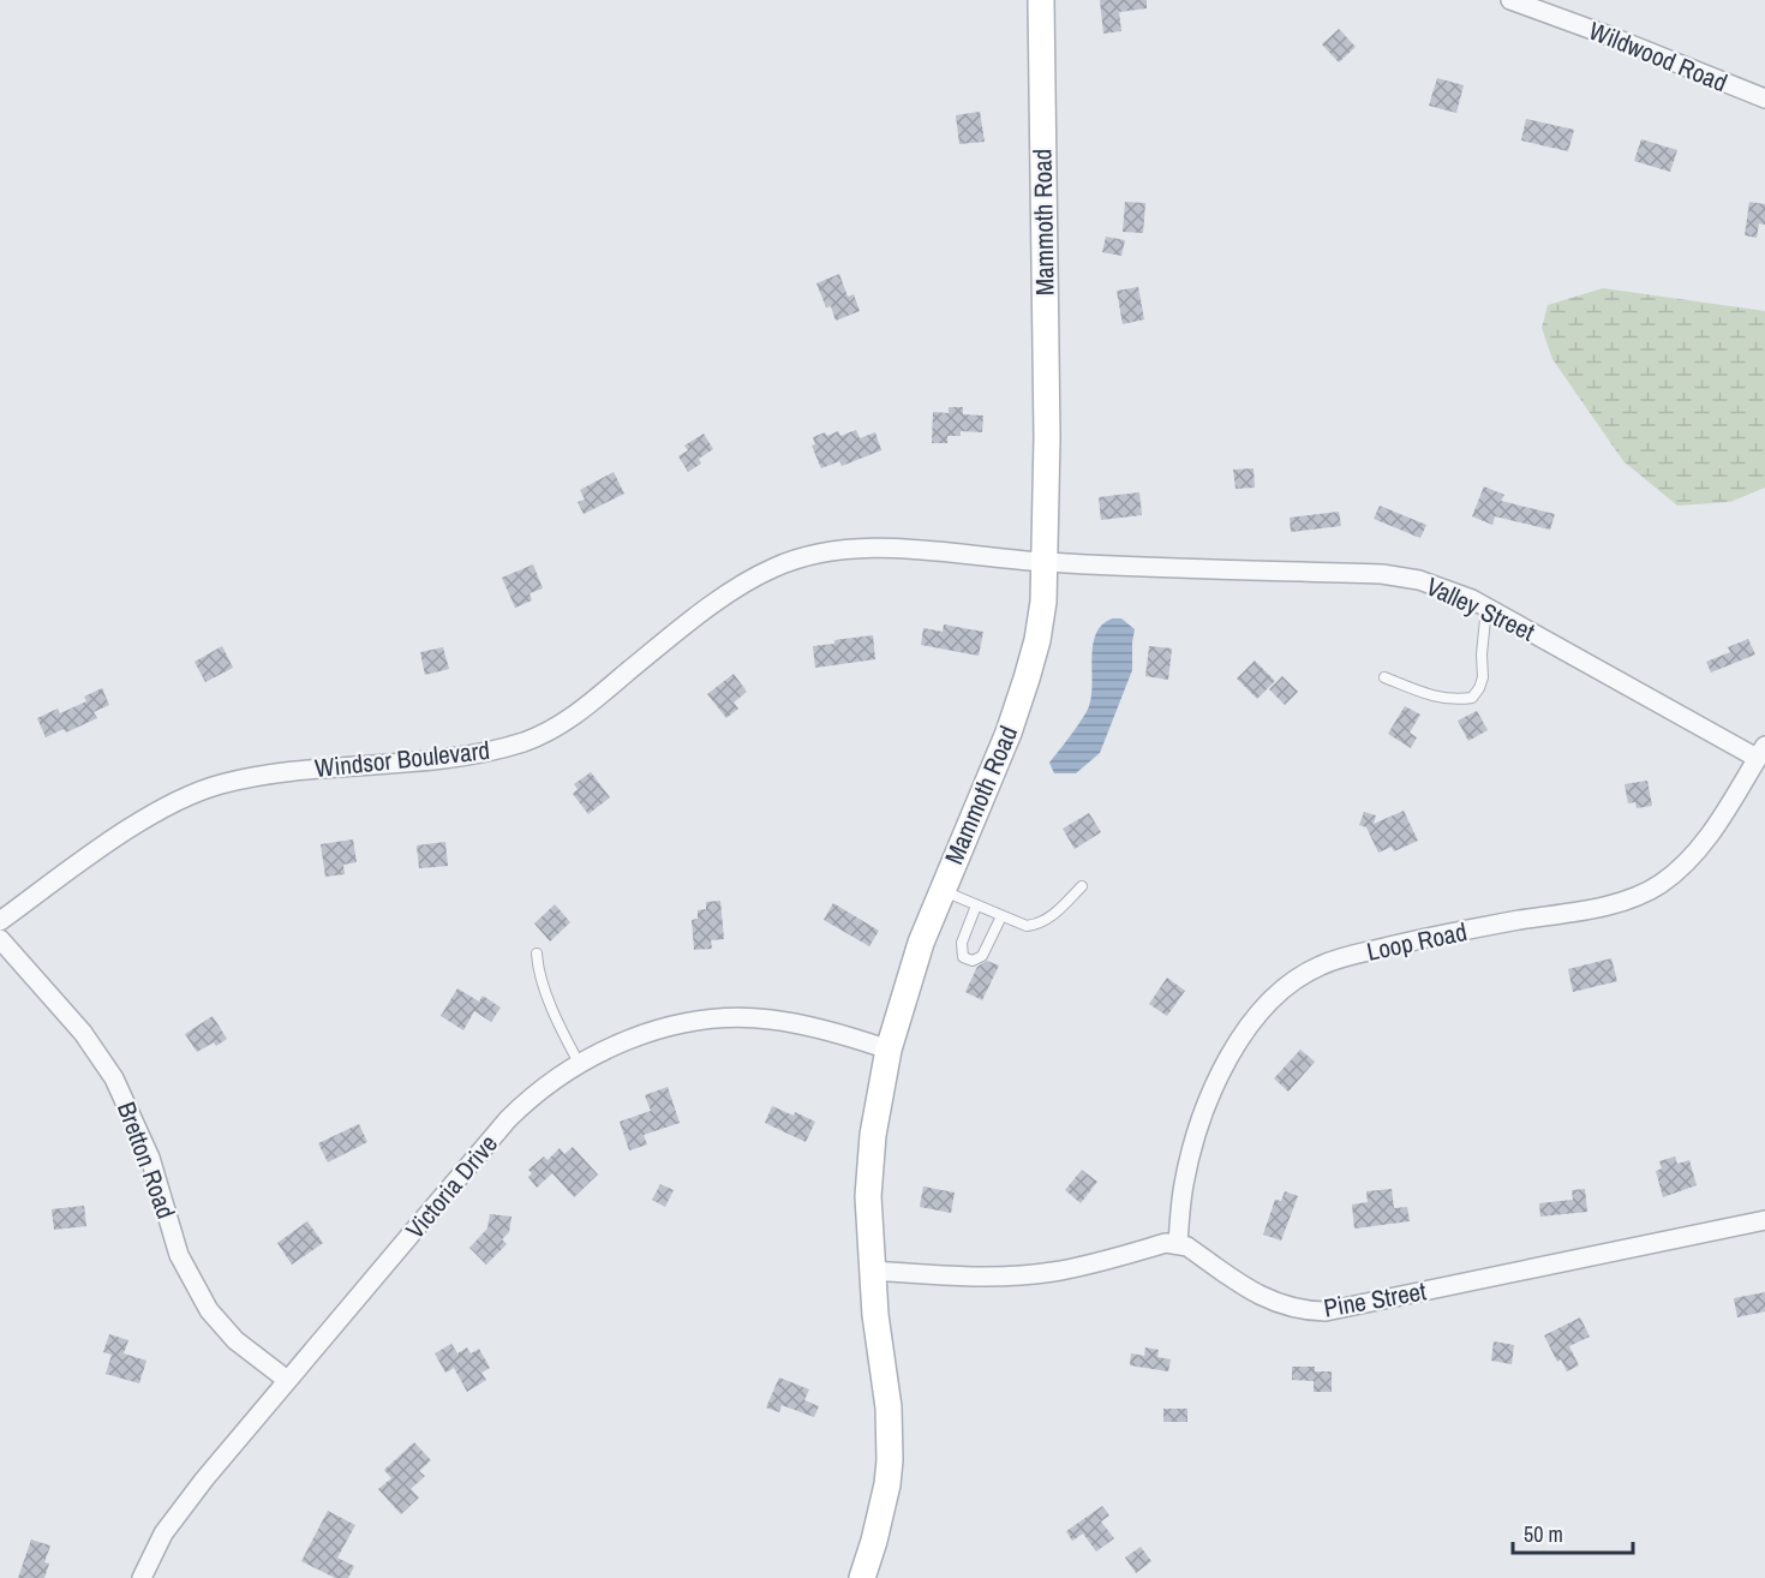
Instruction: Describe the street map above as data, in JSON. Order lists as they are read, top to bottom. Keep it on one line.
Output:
{"streets":{"main road":["Mammoth Road"],"street":["Wildwood Road","Valley Street","Windsor Boulevard","Loop Road","Bretton Road","Victoria Drive","Pine Street"]},"crossings":[["Mammoth Road","Valley Street"],["Mammoth Road","Windsor Boulevard"],["Mammoth Road","Victoria Drive"],["Valley Street","Windsor Boulevard"],["Valley Street","Loop Road"],["Loop Road","Pine Street"],["Bretton Road","Victoria Drive"]],"scale_bar":"50 m"}
